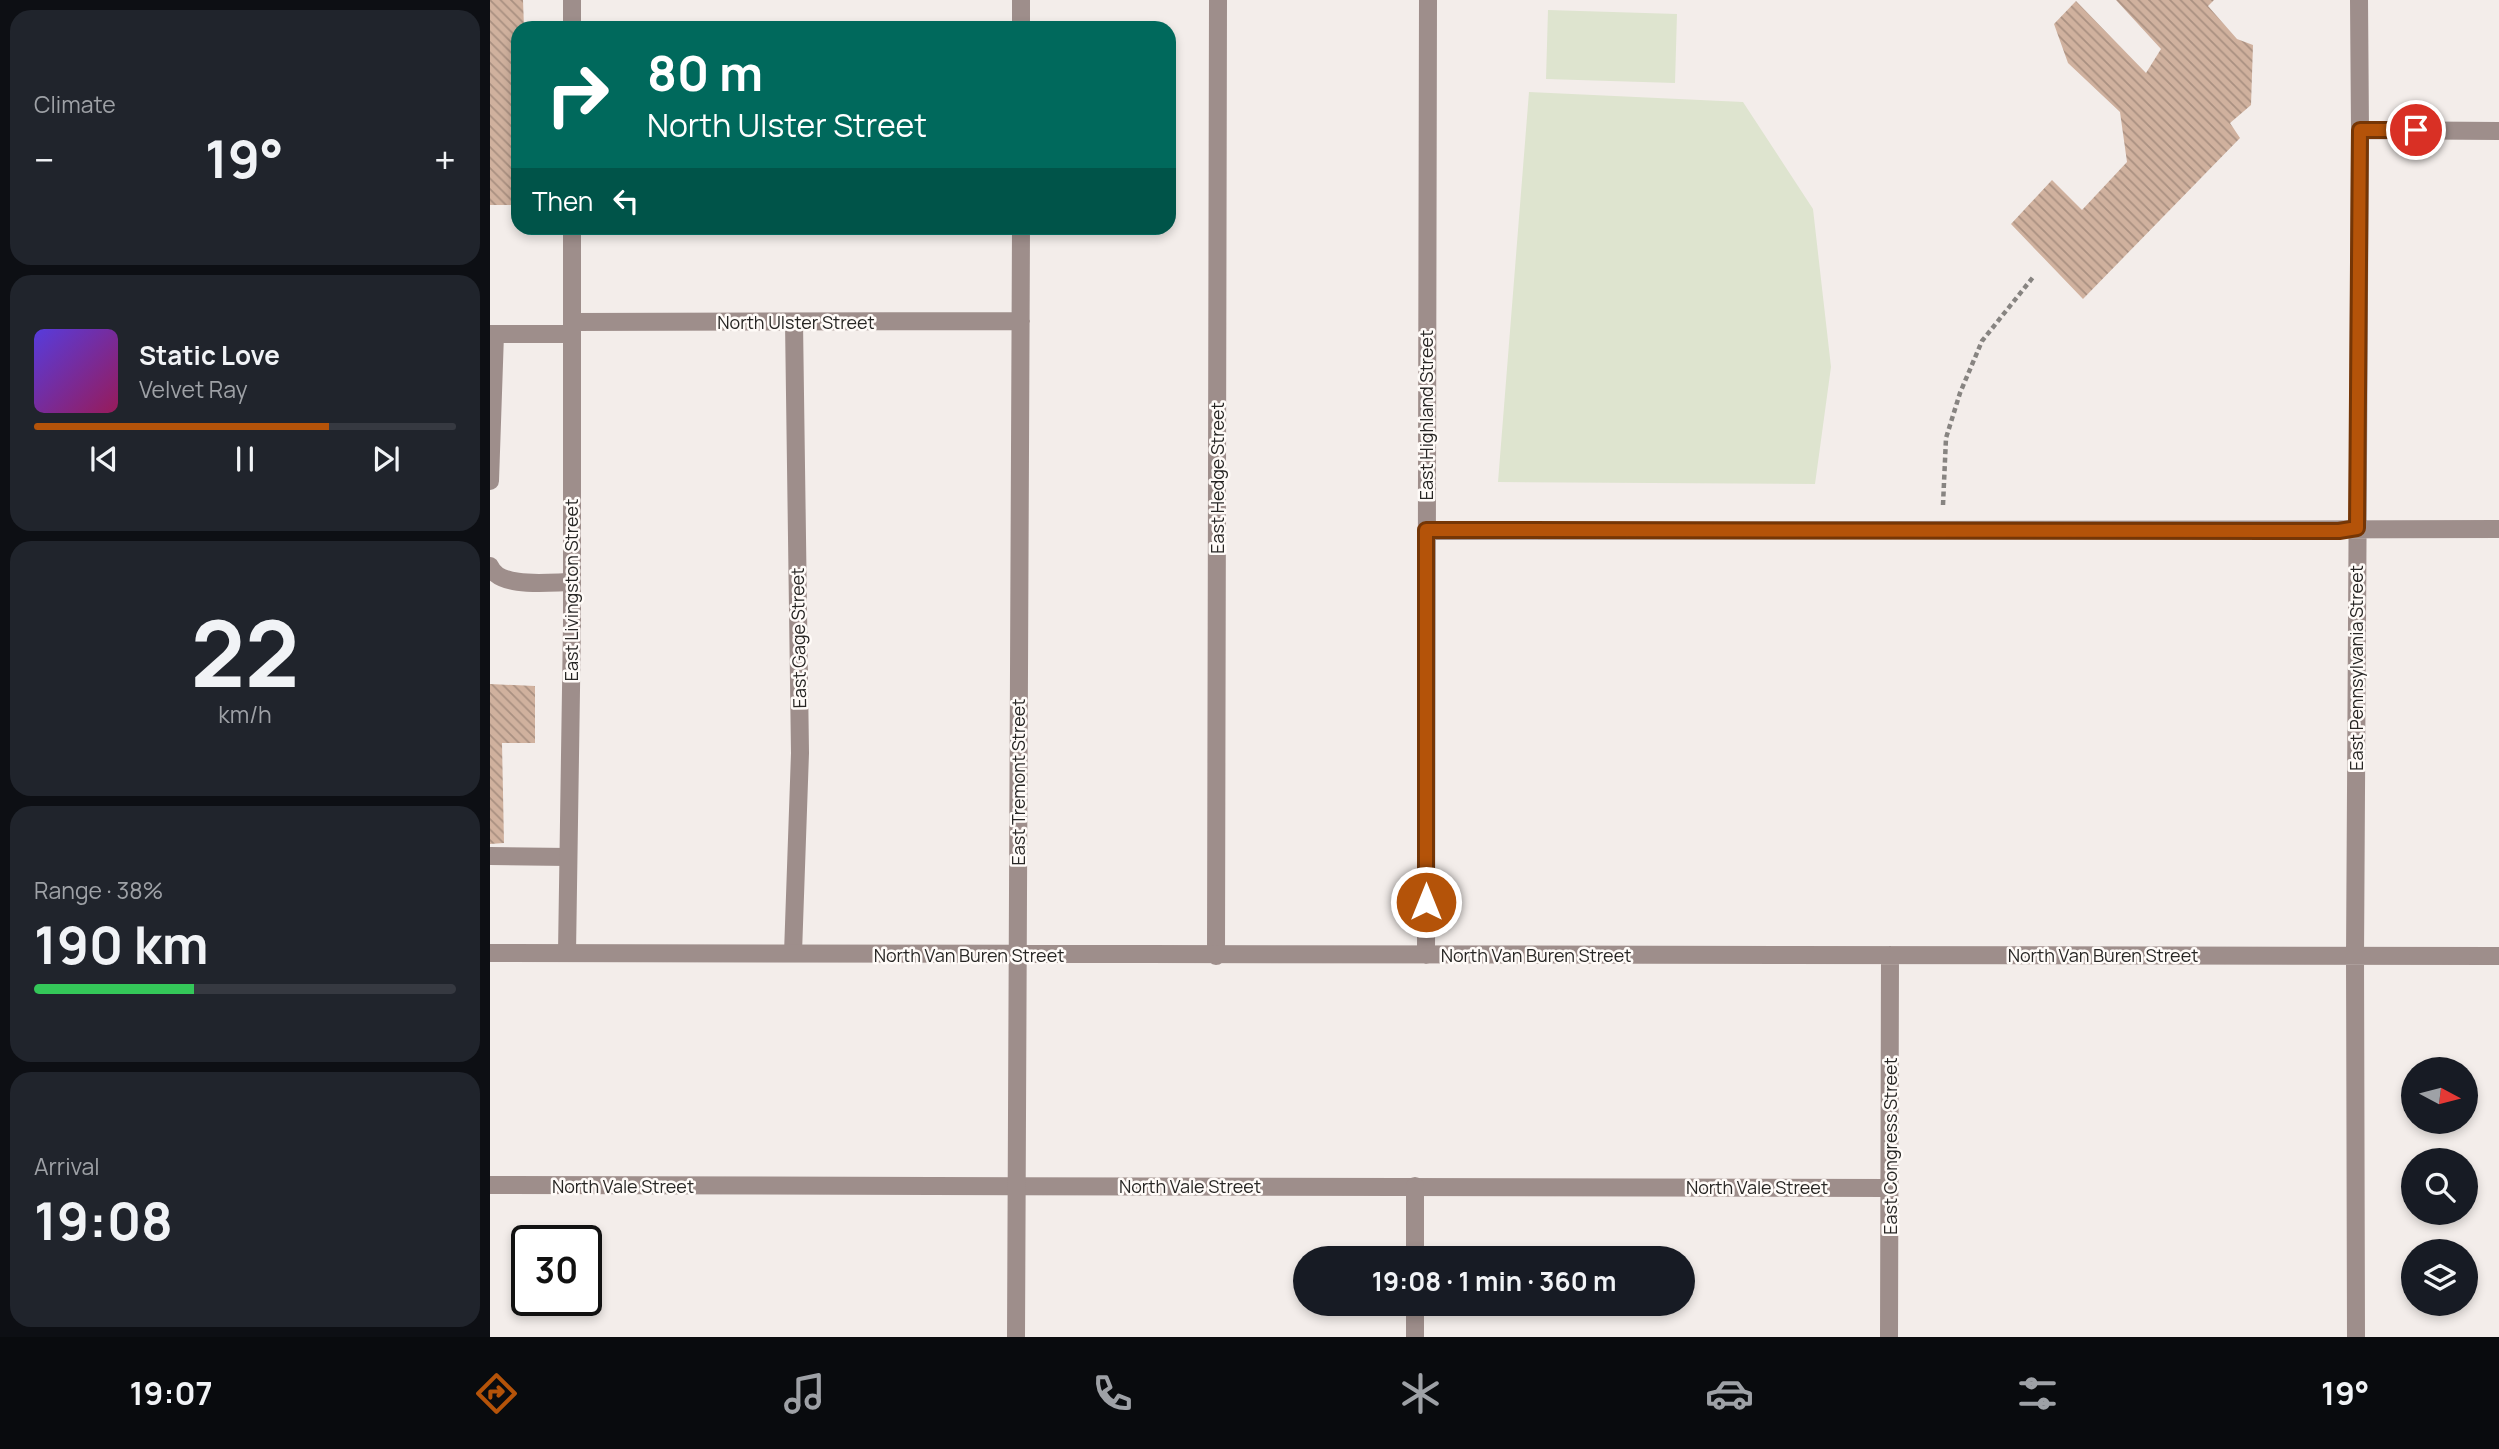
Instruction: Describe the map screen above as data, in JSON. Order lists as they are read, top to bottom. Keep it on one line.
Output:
{"streets":{"street":["North Ulster Street","East Highland Street","East Hedge Street","East Livingston Street","East Gage Street","East Pennsylvania Street","East Tremont Street","North Van Buren Street","East Congress Street","North Vale Street"]},"crossings":[["North Ulster Street","East Livingston Street"],["North Ulster Street","East Gage Street"],["North Ulster Street","East Tremont Street"],["East Highland Street","North Van Buren Street"],["East Hedge Street","North Van Buren Street"],["East Livingston Street","North Van Buren Street"],["East Gage Street","North Van Buren Street"],["East Pennsylvania Street","North Van Buren Street"],["East Tremont Street","North Van Buren Street"],["East Tremont Street","North Vale Street"],["North Van Buren Street","East Congress Street"],["East Congress Street","North Vale Street"]],"north":"right","page":{"tile":["Climate",["22","km/h"],["Range · 38%","190 km"],["Arrival","19:08"]],"turn":["80 m","North Ulster Street"],"heat":["−","19°","+"],"then":"Then","song":["Static Love","Velvet Ray"],"limit":"30","trip":"19:08 · 1 min · 360 m","tabs":["19:07","19°"]}}
